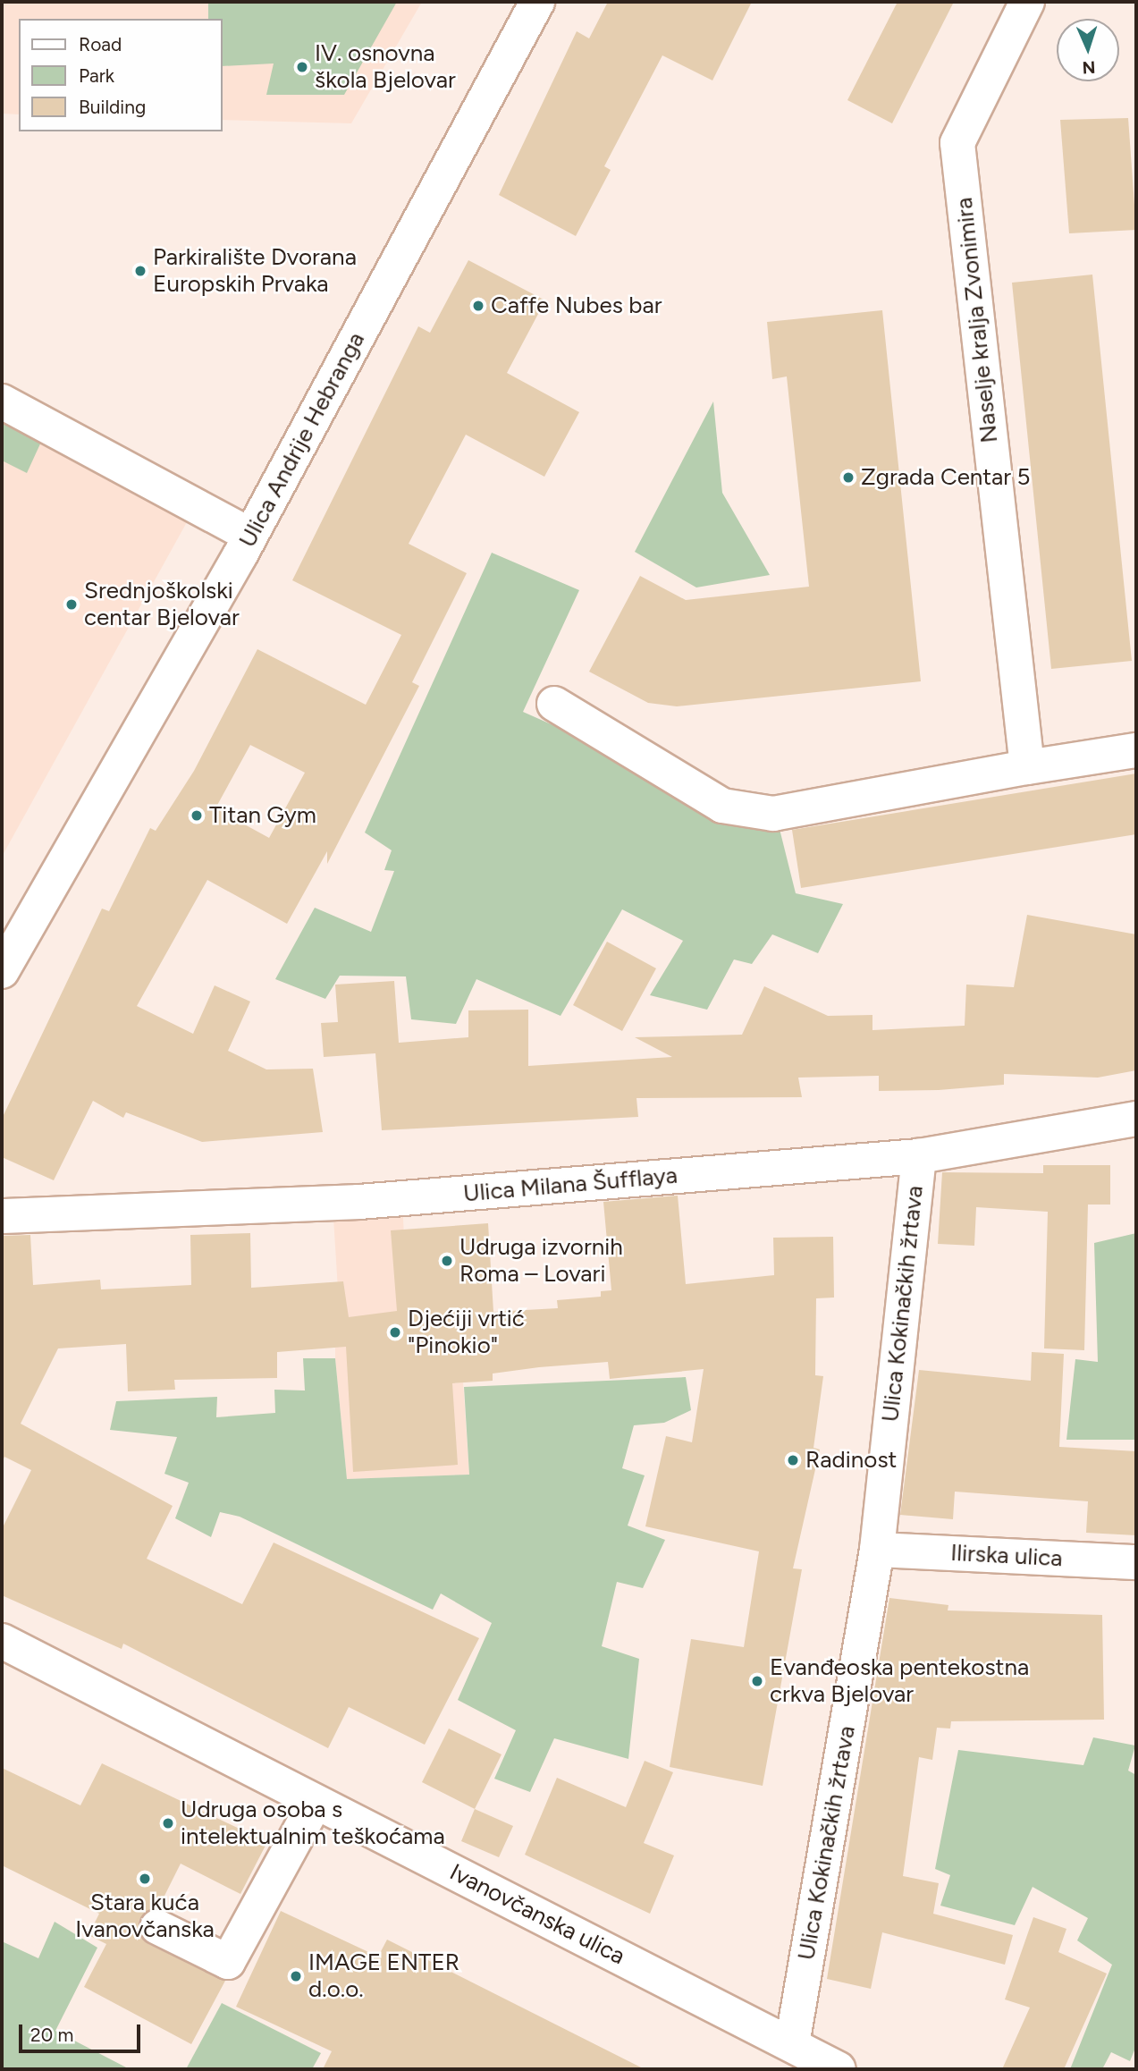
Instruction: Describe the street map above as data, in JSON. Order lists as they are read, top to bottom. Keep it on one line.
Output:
{"streets":{"street":["Naselje kralja Zvonimira","Ulica Andrije Hebranga","Ulica Milana Šufflaya","Ulica Kokinačkih žrtava","Ilirska ulica","Ivanovčanska ulica"]},"crossings":[["Ulica Milana Šufflaya","Ulica Kokinačkih žrtava"],["Ulica Kokinačkih žrtava","Ilirska ulica"],["Ulica Kokinačkih žrtava","Ivanovčanska ulica"]],"places":["IV. osnovna škola Bjelovar","Parkiralište Dvorana Europskih Prvaka","Caffe Nubes bar","Zgrada Centar 5","Srednjoškolski centar Bjelovar","Titan Gym","Udruga izvornih Roma – Lovari","Djećiji vrtić \"Pinokio\"","Radinost","Evanđeoska pentekostna crkva Bjelovar","Udruga osoba s intelektualnim teškoćama","Stara kuća Ivanovčanska","IMAGE ENTER d.o.o."],"legend":["Road","Park","Building"],"scale_bar":"20 m","north":"bottom"}
